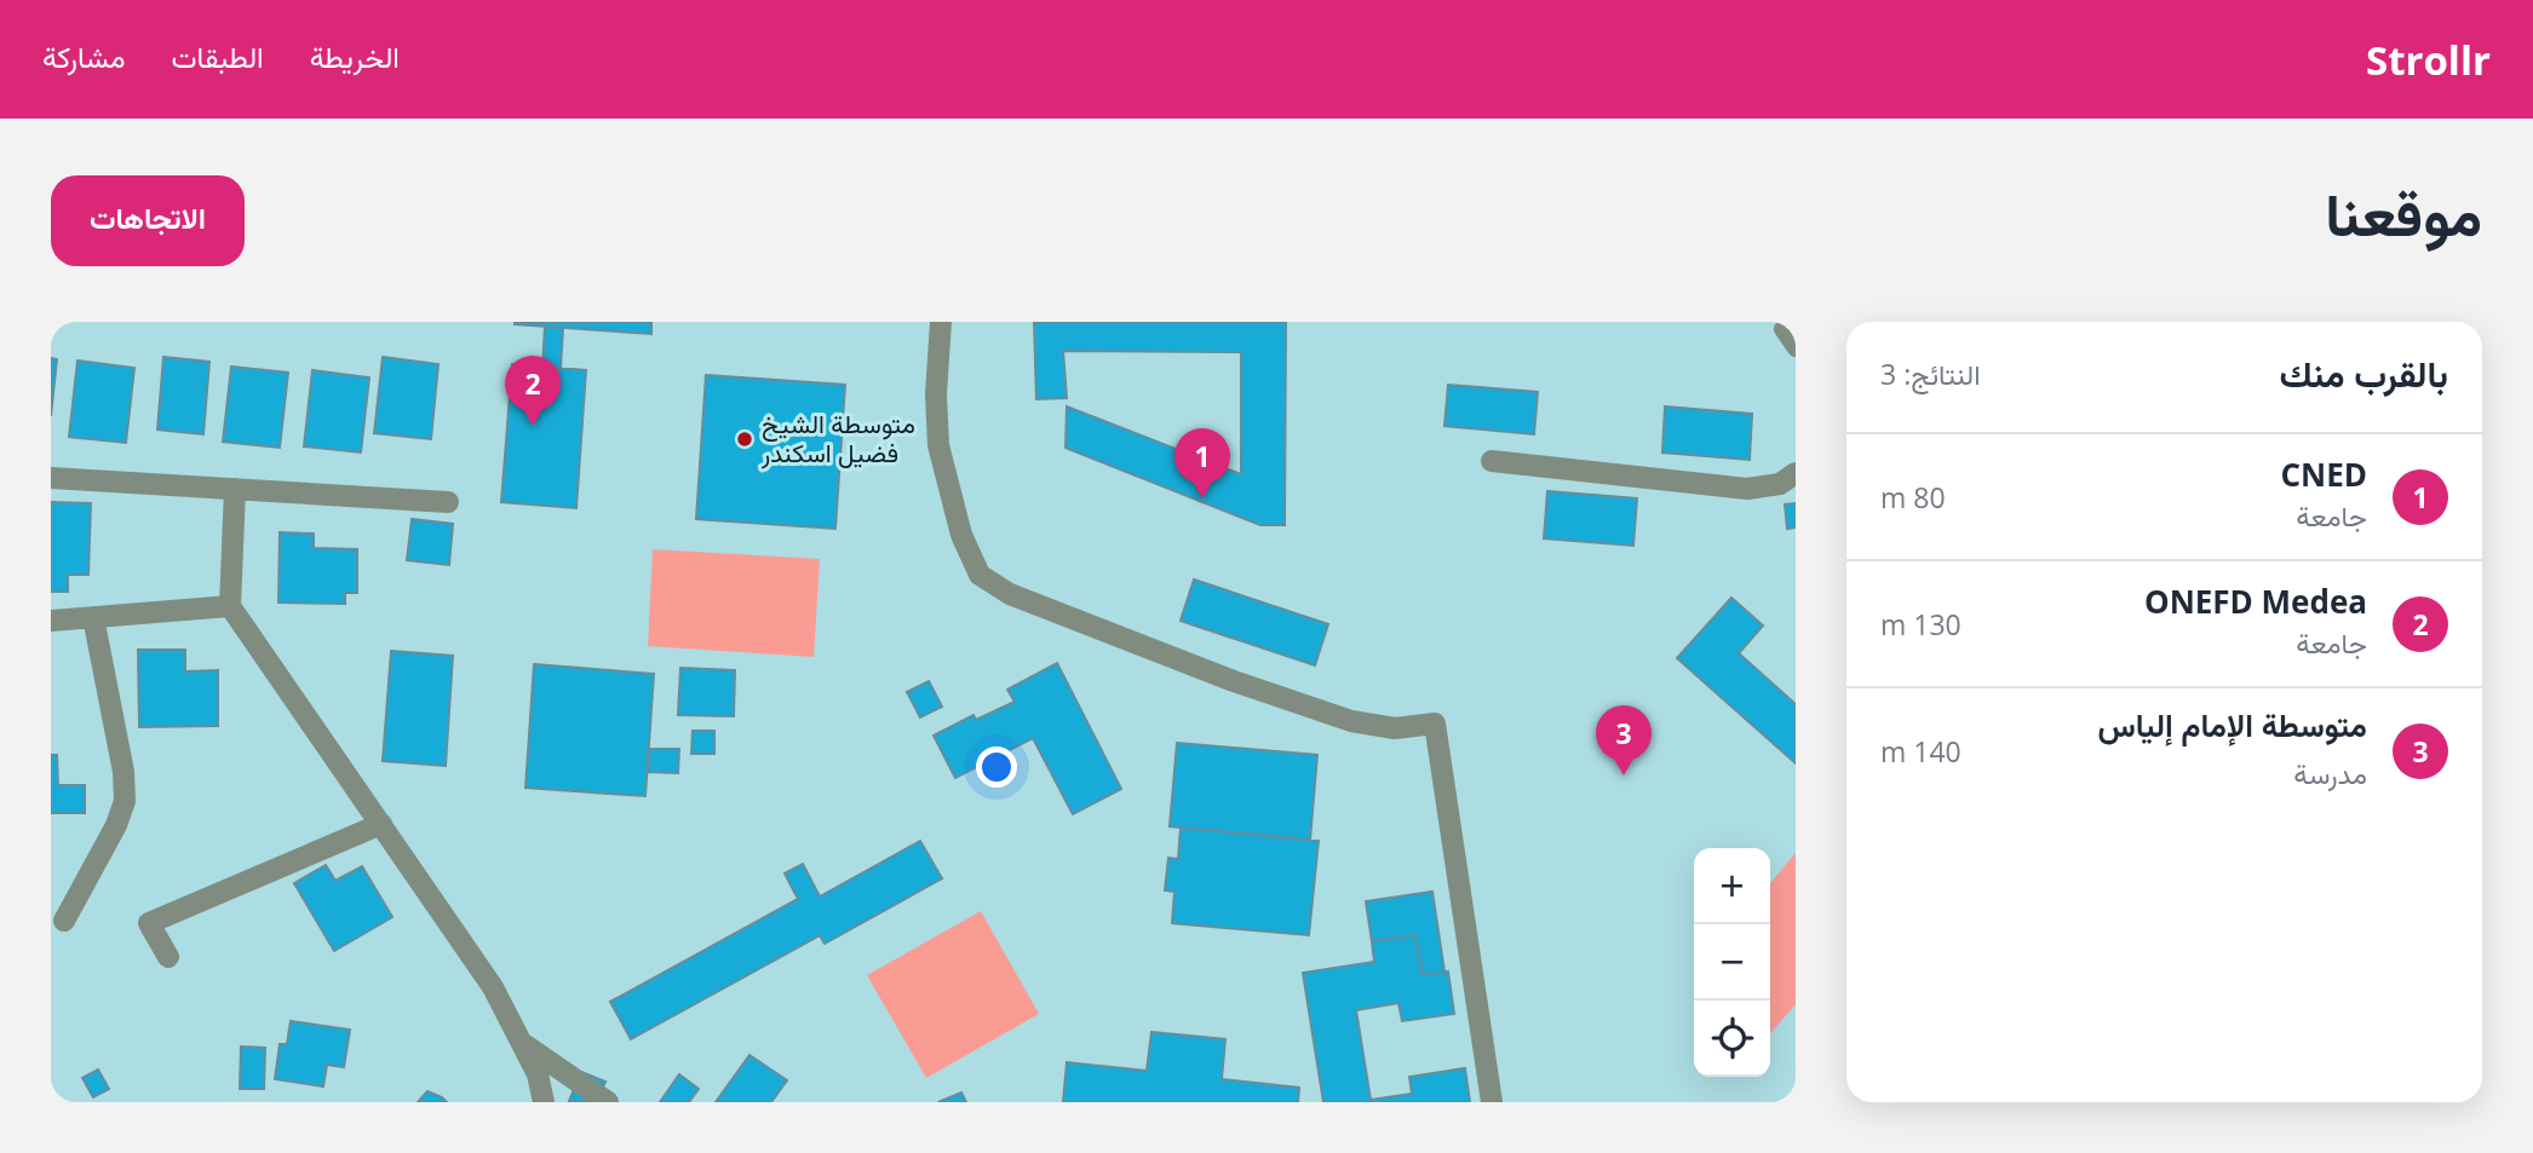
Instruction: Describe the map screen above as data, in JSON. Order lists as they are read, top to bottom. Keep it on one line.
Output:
{"places":["متوسطة الشيخ فضيل اسكندر"],"page":{"header":"Strollr","nav":["الخريطة","الطبقات","مشاركة"],"title":"موقعنا","buttons":"الاتجاهات","heading":["بالقرب منك","النتائج: 3"],"pins":["2","1","3"],"list":[{"mark":"1","name":"CNED","note":"جامعة","value":"80 m"},{"mark":"2","name":"ONEFD Medea","note":"جامعة","value":"130 m"},{"mark":"3","name":"متوسطة الإمام إلياس","note":"مدرسة","value":"140 m"}],"map_buttons":["+","−"]}}
